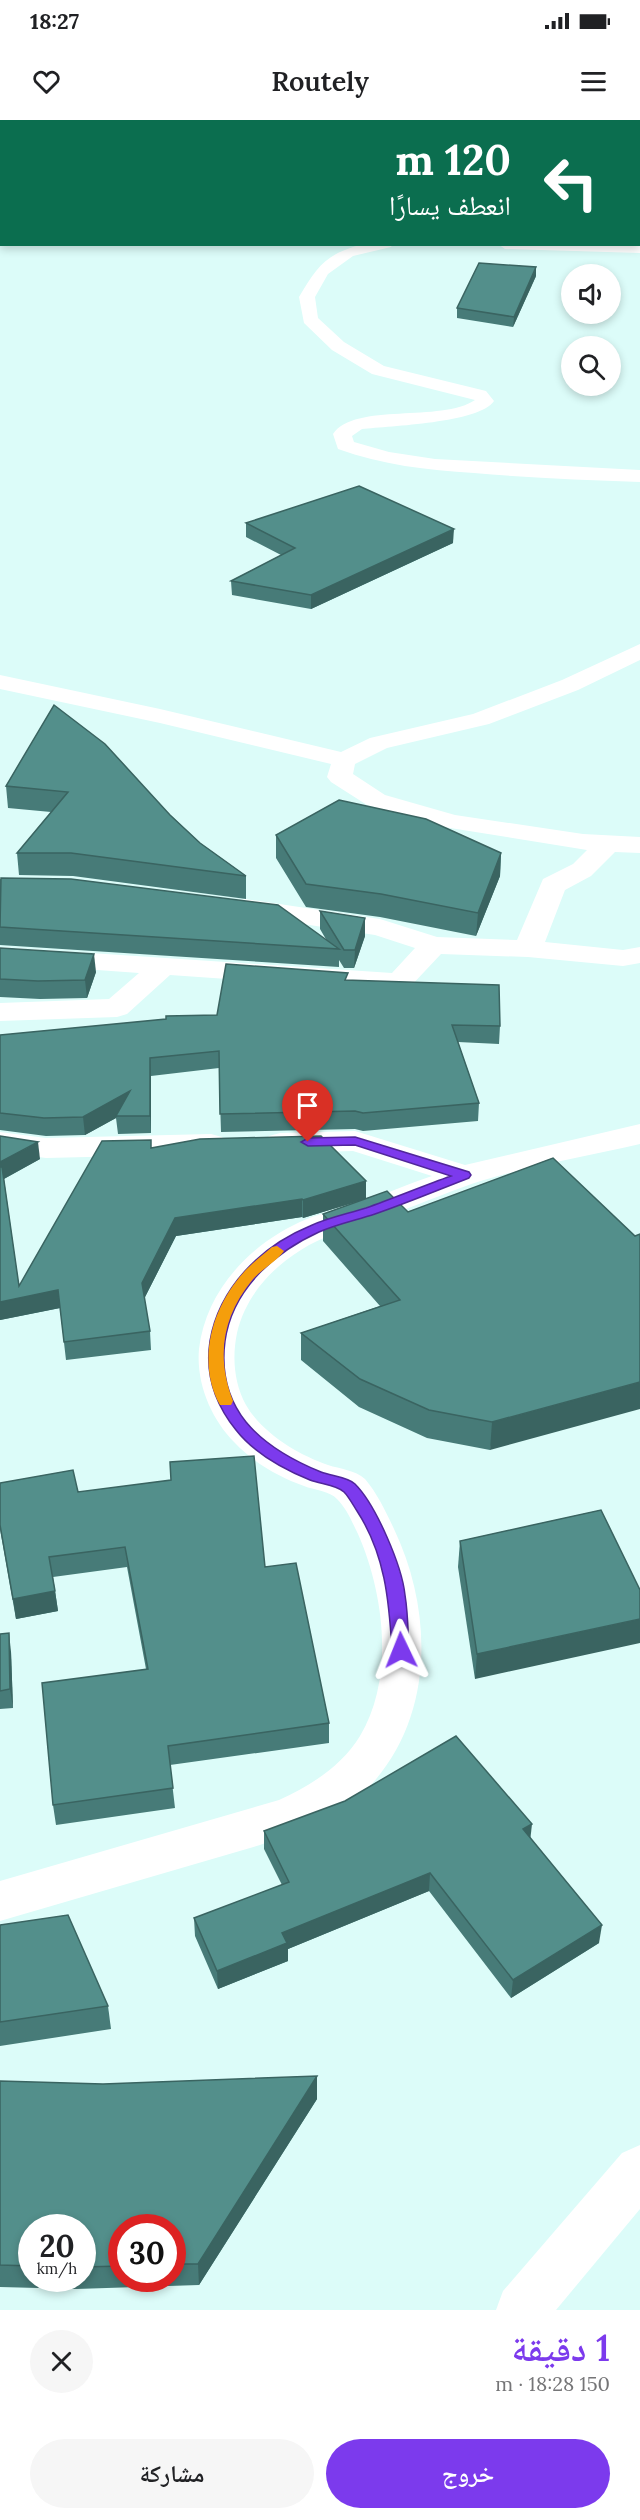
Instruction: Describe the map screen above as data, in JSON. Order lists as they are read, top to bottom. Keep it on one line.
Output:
{"page":{"status":"18:27","header":"Routely","turn":["120 m","انعطف يسارًا"],"speed":"20 km/h","limit":"30","heading":["1 دقيقة","150 m · 18:28"],"buttons":["خروج","مشاركة"]}}
